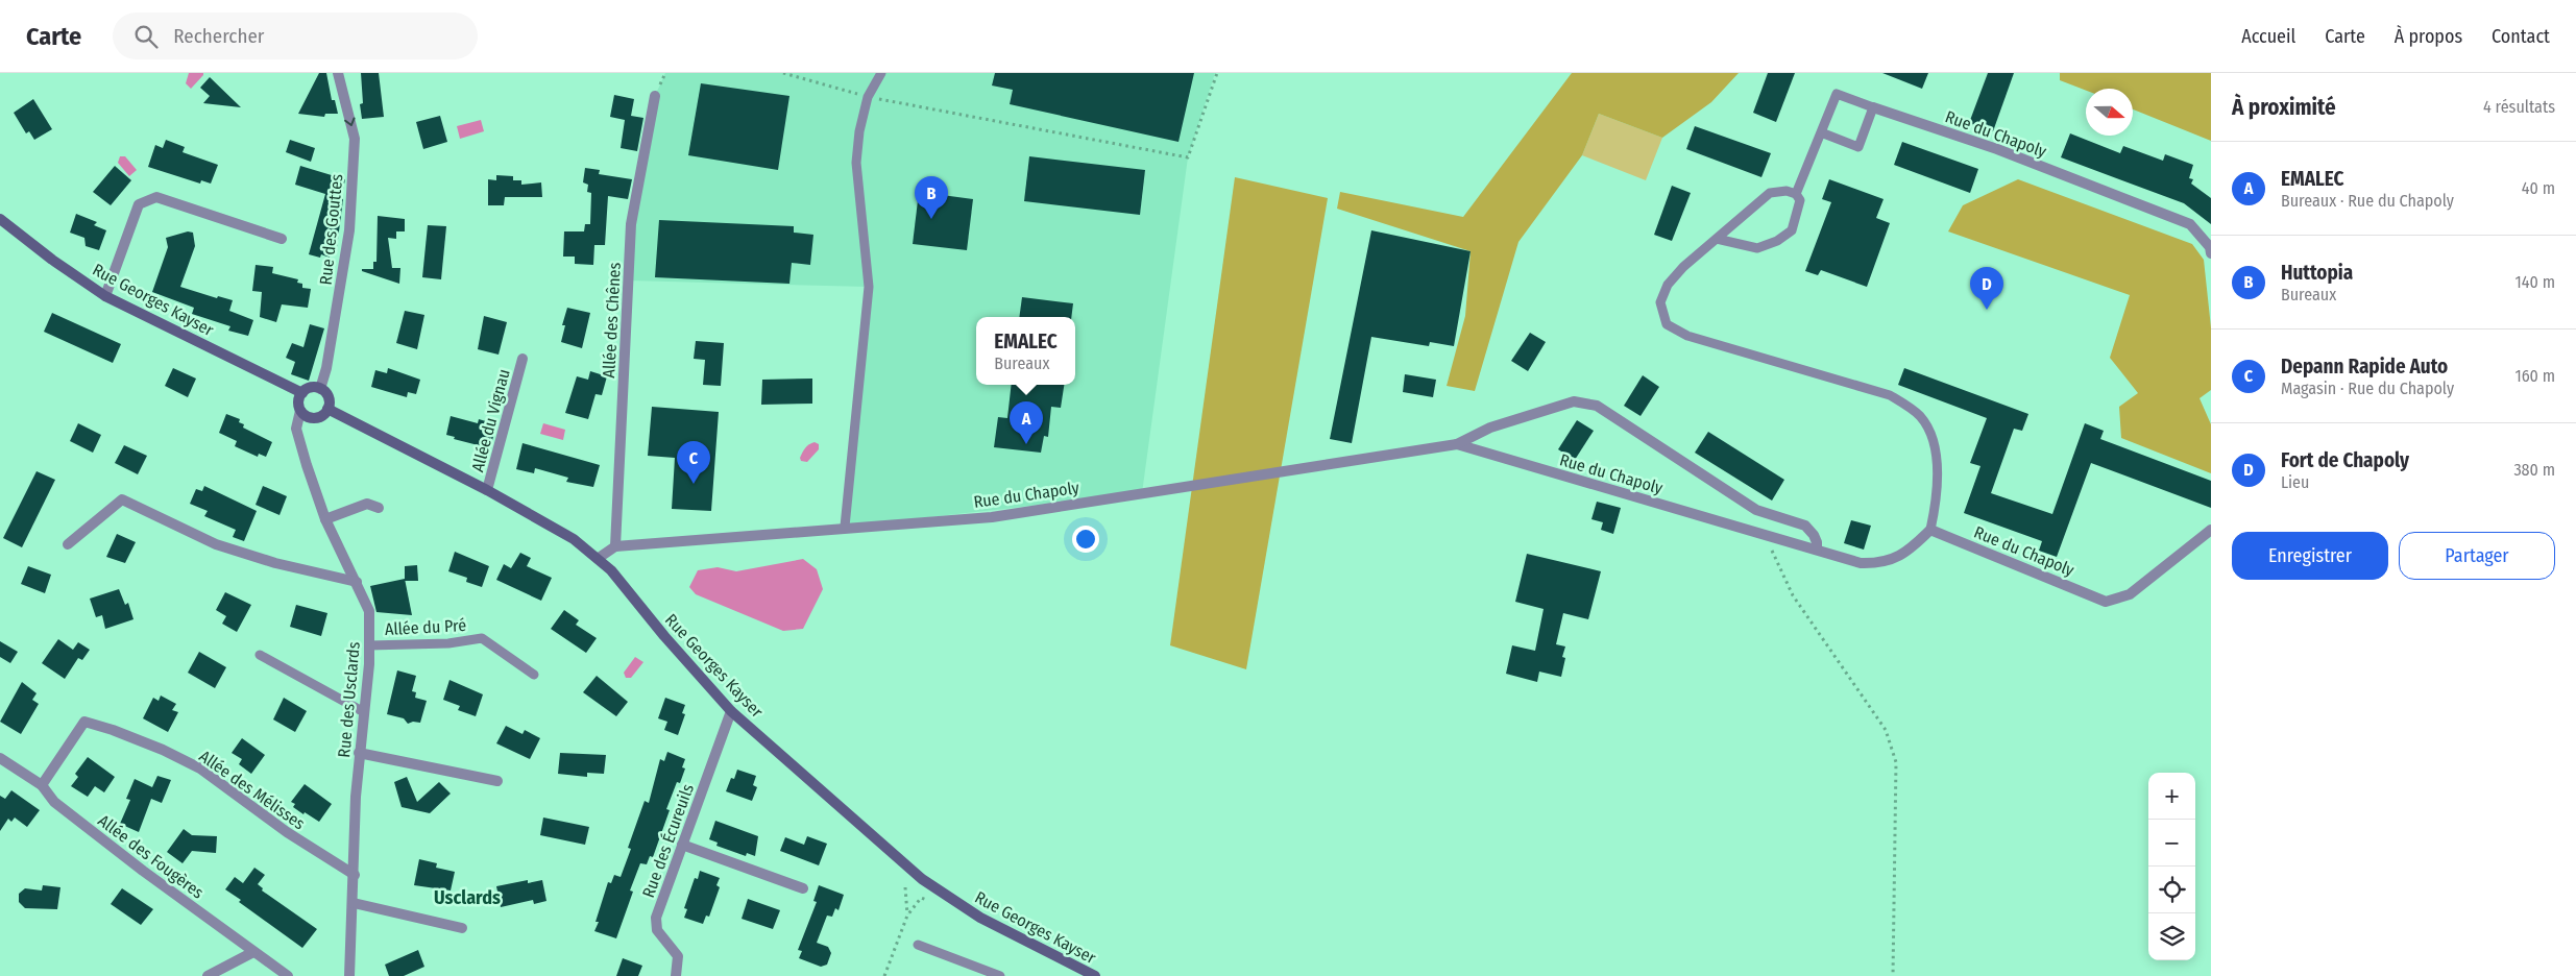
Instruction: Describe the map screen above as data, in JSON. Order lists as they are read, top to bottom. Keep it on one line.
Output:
{"streets":{"street":["Rue du Chapoly","Rue des Gouttes","Rue Georges Kayser","Allée des Chênes","Allée du Vignau","Rue des Usclards","Allée des Mélisses","Rue des Écureuils","Allée des Fougères"],"lane":["Allée du Pré"]},"crossings":[["Rue du Chapoly","Rue Georges Kayser"],["Rue du Chapoly","Allée des Chênes"],["Rue des Gouttes","Rue Georges Kayser"],["Rue des Gouttes","Rue des Usclards"],["Rue Georges Kayser","Allée du Vignau"],["Rue Georges Kayser","Rue des Usclards"],["Rue Georges Kayser","Rue des Écureuils"],["Allée du Pré","Rue des Usclards"],["Rue des Usclards","Allée des Mélisses"],["Allée des Mélisses","Allée des Fougères"]],"one_way":["Rue des Gouttes"],"districts":["Usclards"],"north":"right","page":{"header":"Carte","search":"Rechercher","nav":["Accueil","Carte","À propos","Contact"],"heading":["À proximité","4 résultats"],"list":[{"mark":"A","name":"EMALEC","note":"Bureaux · Rue du Chapoly","value":"40 m"},{"mark":"B","name":"Huttopia","note":"Bureaux","value":"140 m"},{"mark":"C","name":"Depann Rapide Auto","note":"Magasin · Rue du Chapoly","value":"160 m"},{"mark":"D","name":"Fort de Chapoly","note":"Lieu","value":"380 m"}],"pins":["B","D","A","C"],"popup":["EMALEC","Bureaux"],"buttons":["Enregistrer","Partager"],"map_buttons":["+","−"]}}
